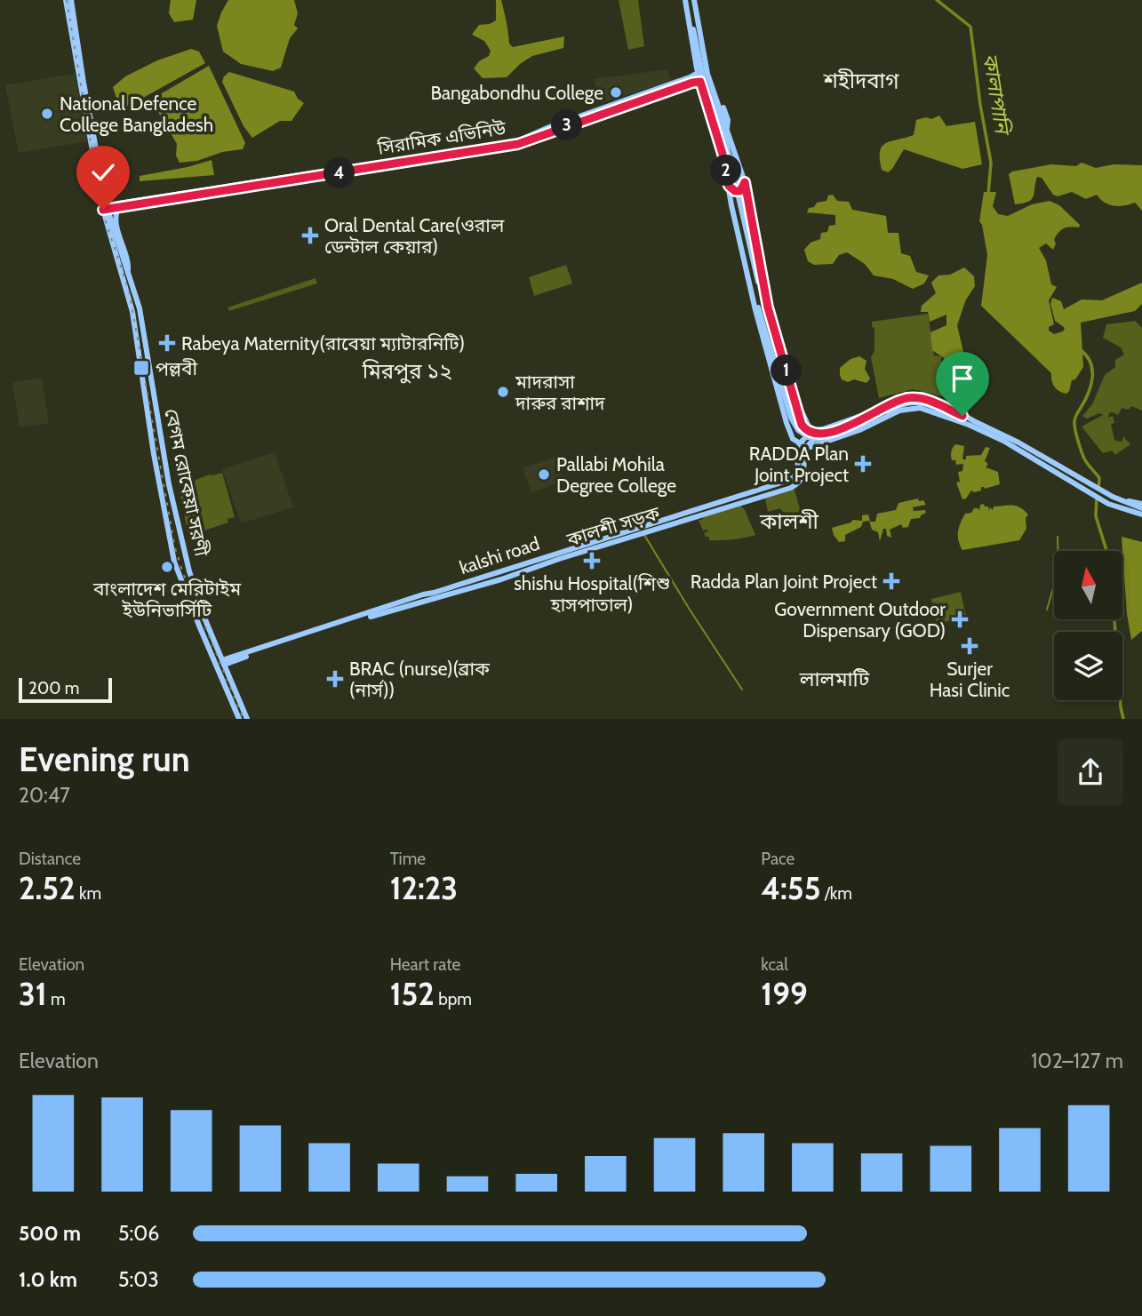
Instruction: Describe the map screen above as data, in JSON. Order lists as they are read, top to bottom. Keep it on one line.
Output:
{"streets":{"main road":["সিরামিক এভিনিউ","বেগম রোকেয়া সরণী","কালশী সড়ক","kalshi road"]},"crossings":[["সিরামিক এভিনিউ","বেগম রোকেয়া সরণী"],["বেগম রোকেয়া সরণী","কালশী সড়ক"],["বেগম রোকেয়া সরণী","kalshi road"],["কালশী সড়ক","kalshi road"]],"districts":["শহীদবাগ","মিরপুর ১২","কালশী","লালমাটি"],"water":["কালাপানি"],"places":{"other":["Bangabondhu College","National Defence College Bangladesh","মাদরাসা দারুর রাশাদ","Pallabi Mohila Degree College","বাংলাদেশ মেরিটাইম ইউনিভার্সিটি"],"health":["Oral Dental Care(ওরাল ডেন্টাল কেয়ার)","Rabeya Maternity(রাবেয়া ম্যাটারনিটি)","RADDA Plan Joint Project","shishu Hospital(শিশু হাসপাতাল)","Radda Plan Joint Project","Government Outdoor Dispensary (GOD)","Surjer Hasi Clinic","BRAC (nurse)(ব্রাক (নার্স))"],"transit":["পল্লবী"]},"scale_bar":"200 m","north":"top","page":{"pins":["3","2","4","1"],"scale":"200 m","heading":["Evening run","20:47"],"stats":[["Distance","2.52 km"],["Time","12:23"],["Pace","4:55 /km"],["Elevation","31 m"],["Heart rate","152 bpm"],["kcal","199"]],"chart":["Elevation","102–127 m"],"list":[{"name":"500 m","note":"5:06"},{"name":"1.0 km","note":"5:03"}]}}
